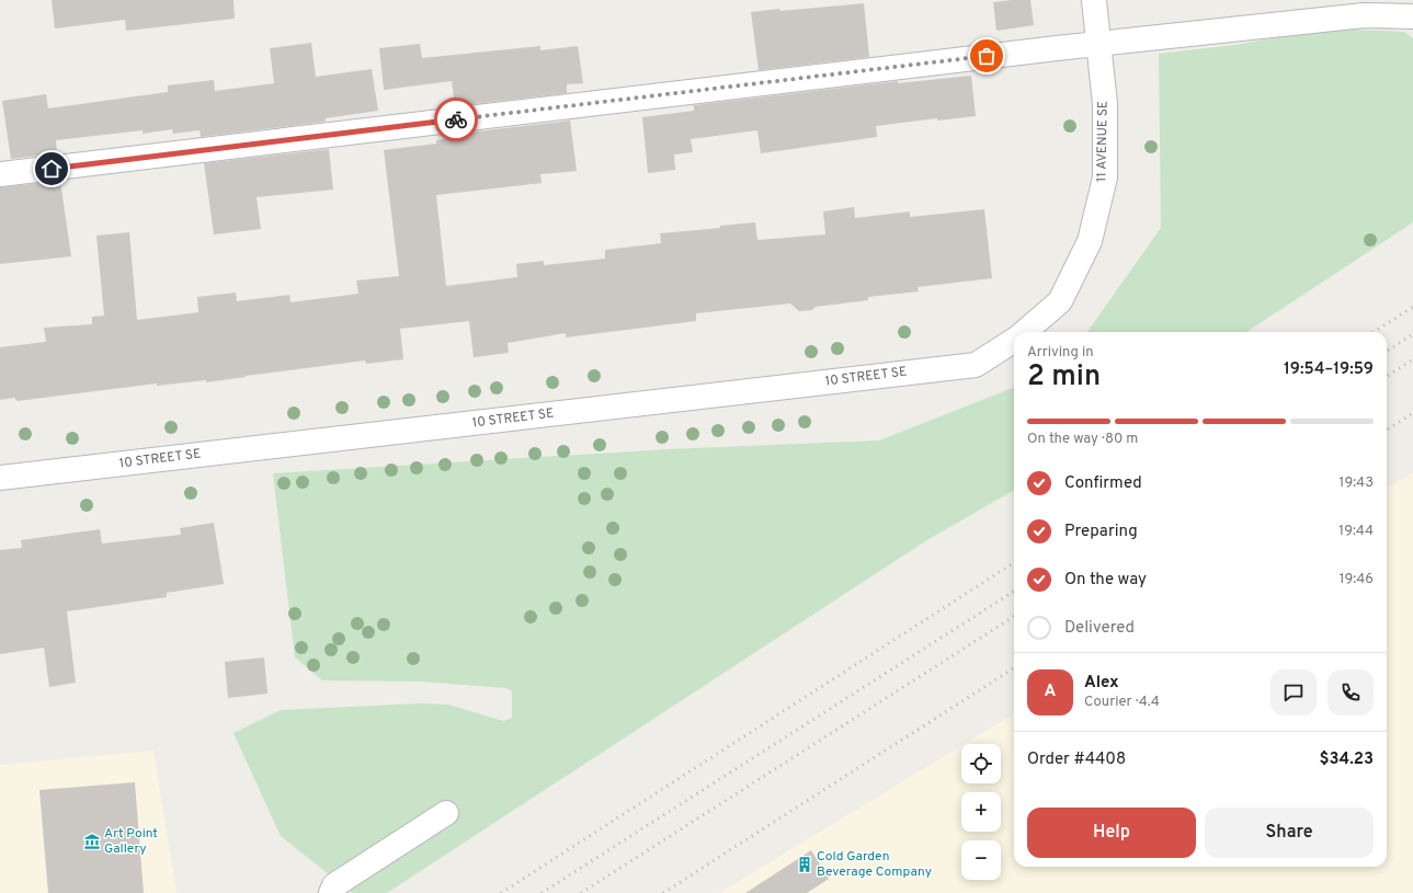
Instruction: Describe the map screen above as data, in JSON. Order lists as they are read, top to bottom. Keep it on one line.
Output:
{"streets":{"street":["11 AVENUE SE","10 STREET SE"]},"crossings":[["11 AVENUE SE","10 STREET SE"]],"places":{"museum":["Art Point Gallery"],"building":["Cold Garden Beverage Company"]},"page":{"heading":["2 min","Arriving in","19:54–19:59"],"panel":["Alex","Courier · 4.4","Order #4408","$34.23"],"bar":"On the way · 80 m","list":[["Confirmed","19:43"],["Preparing","19:44"],["On the way","19:46"],"Delivered"],"round":"A","map_buttons":["+","−"],"buttons":["Help","Share"]}}
